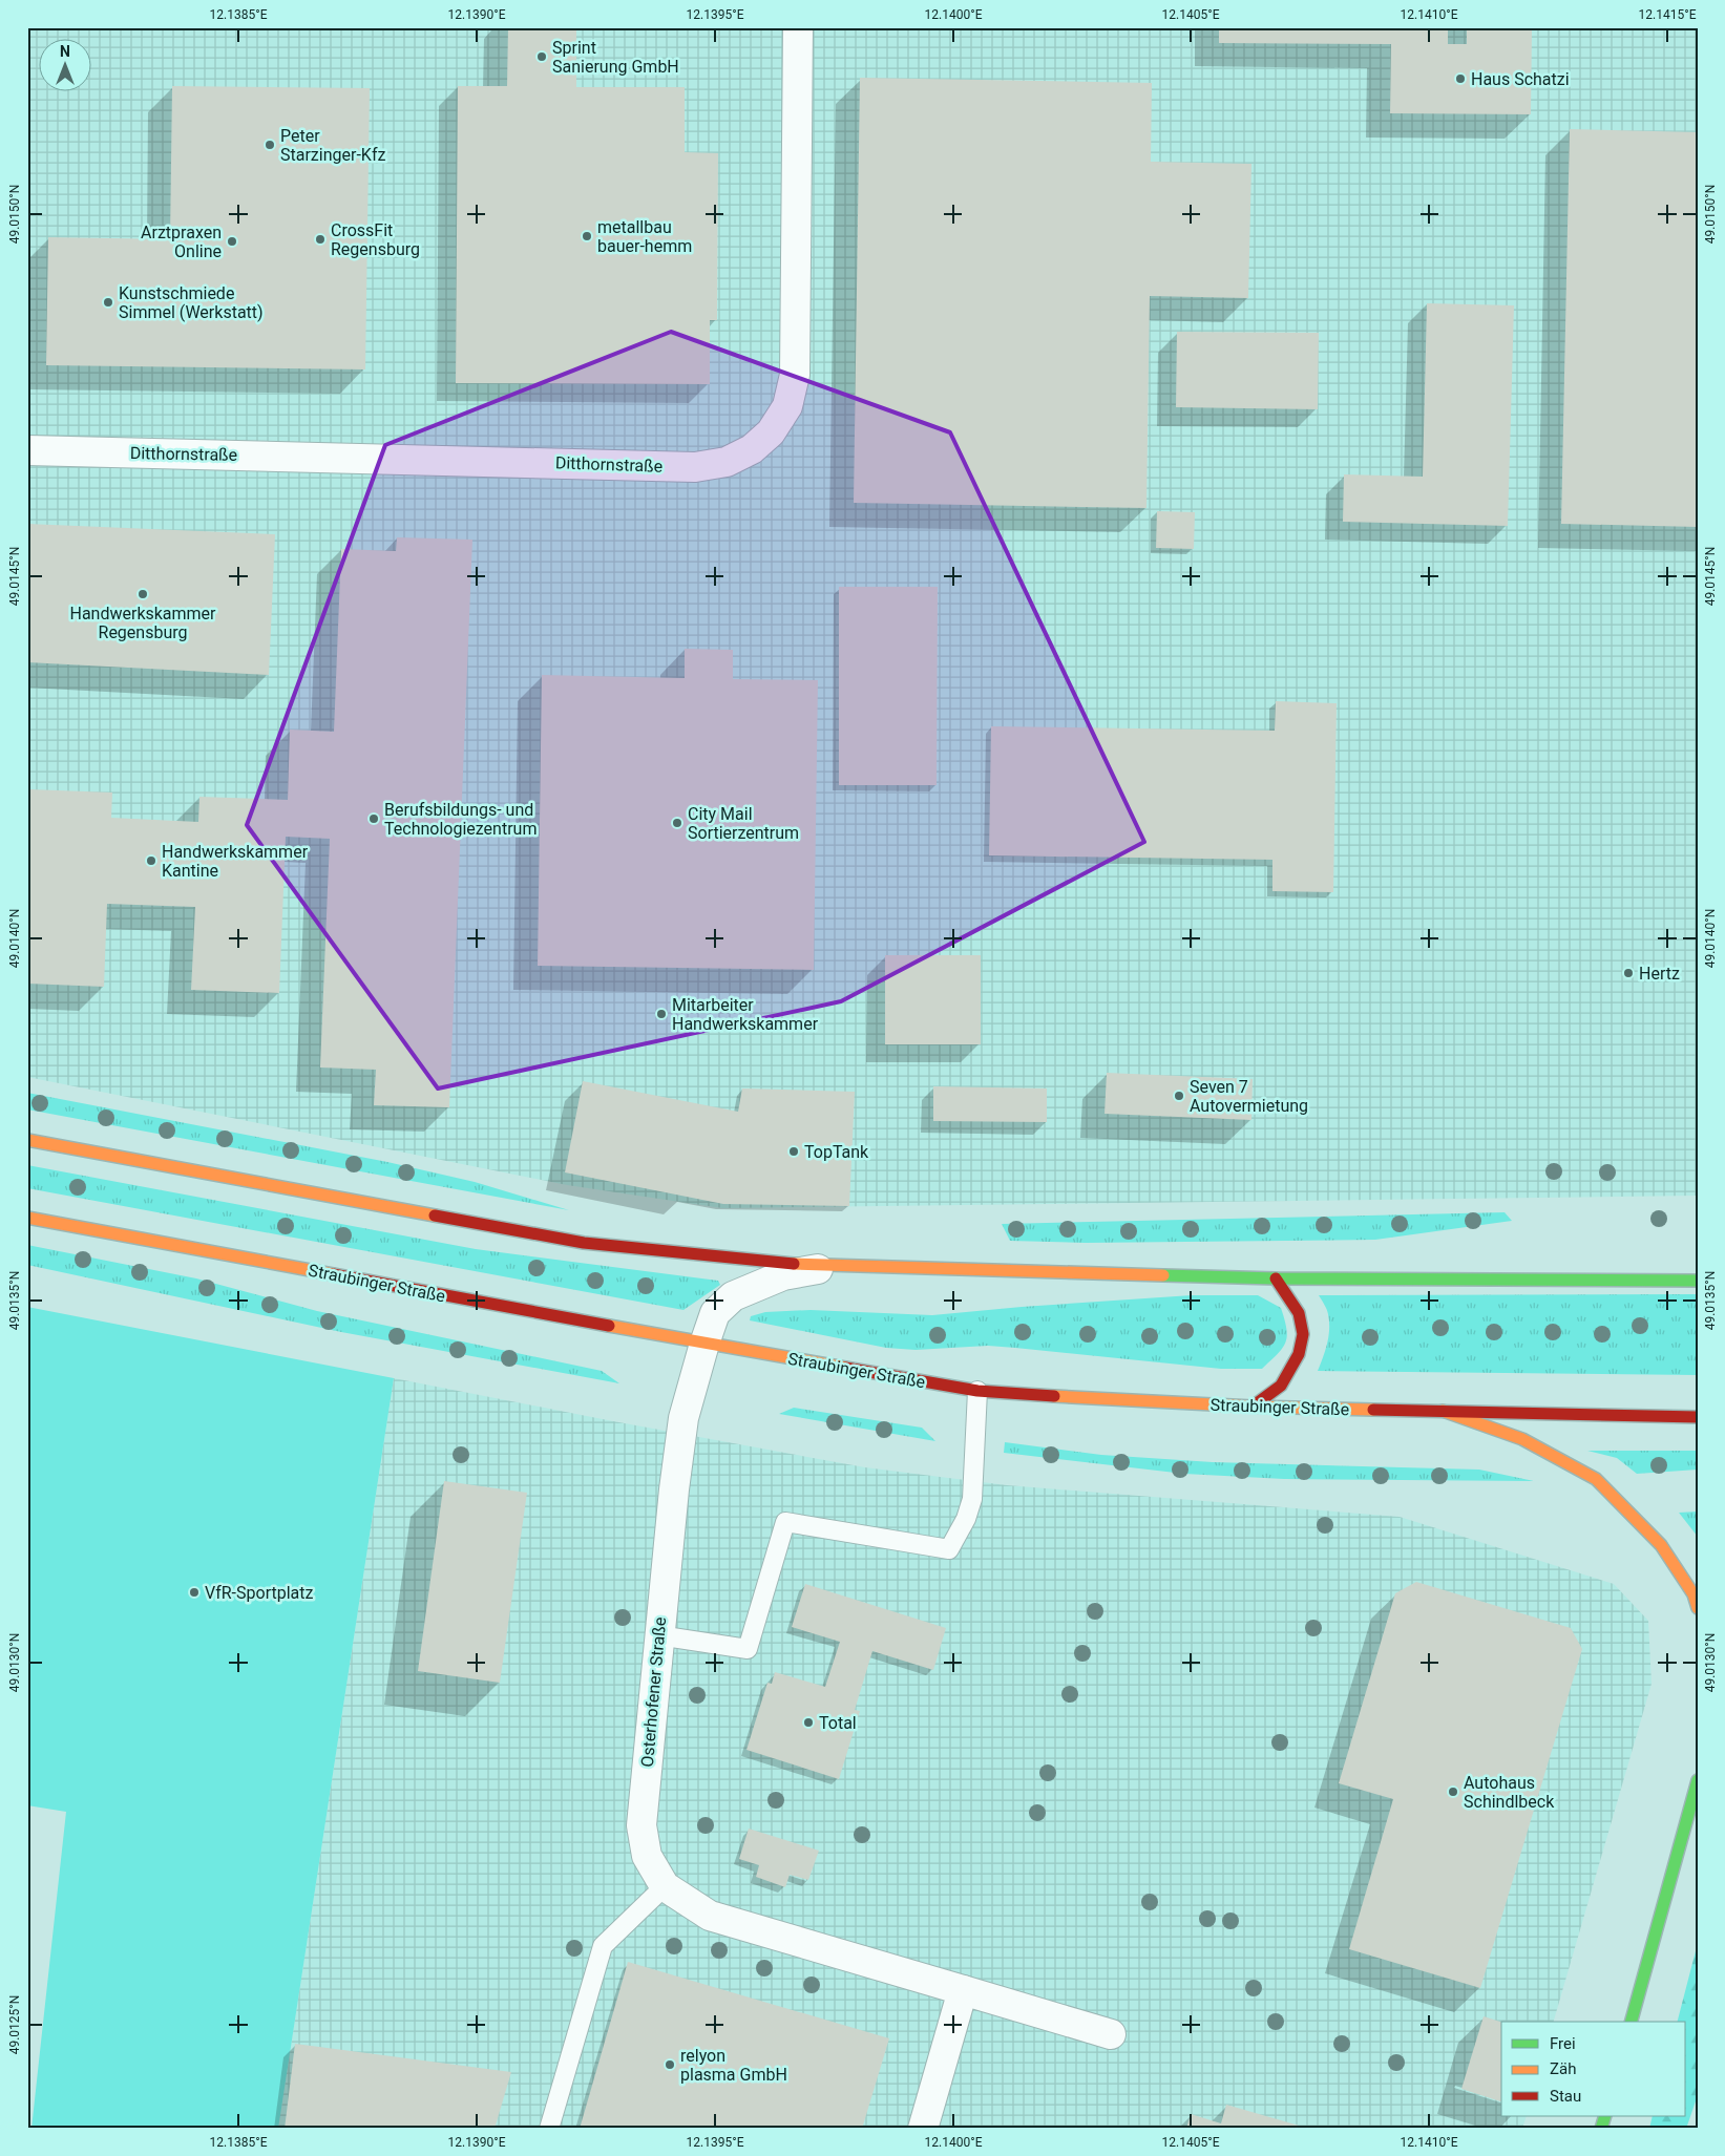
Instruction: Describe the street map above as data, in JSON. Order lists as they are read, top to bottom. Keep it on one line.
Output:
{"streets":{"main road":["Straubinger Straße"],"street":["Ditthornstraße","Osterhofener Straße"]},"crossings":[["Straubinger Straße","Osterhofener Straße"]],"places":["Sprint Sanierung GmbH","Haus Schatzi","Peter Starzinger-Kfz","metallbau bauer-hemm","CrossFit Regensburg","Arztpraxen Online","Kunstschmiede Simmel (Werkstatt)","Handwerkskammer Regensburg","Berufsbildungs- und Technologiezentrum","City Mail Sortierzentrum","Handwerkskammer Kantine","Hertz","Mitarbeiter Handwerkskammer","Seven 7 Autovermietung","TopTank","VfR-Sportplatz","Total","Autohaus Schindlbeck","relyon plasma GmbH"],"legend":["Frei","Zäh","Stau"],"north":"top","coordinates":["12.1385°E","12.1390°E","12.1395°E","12.1400°E","12.1405°E","12.1410°E","12.1415°E","49.0150°N","49.0145°N","49.0140°N","49.0135°N","49.0130°N","49.0125°N"]}
